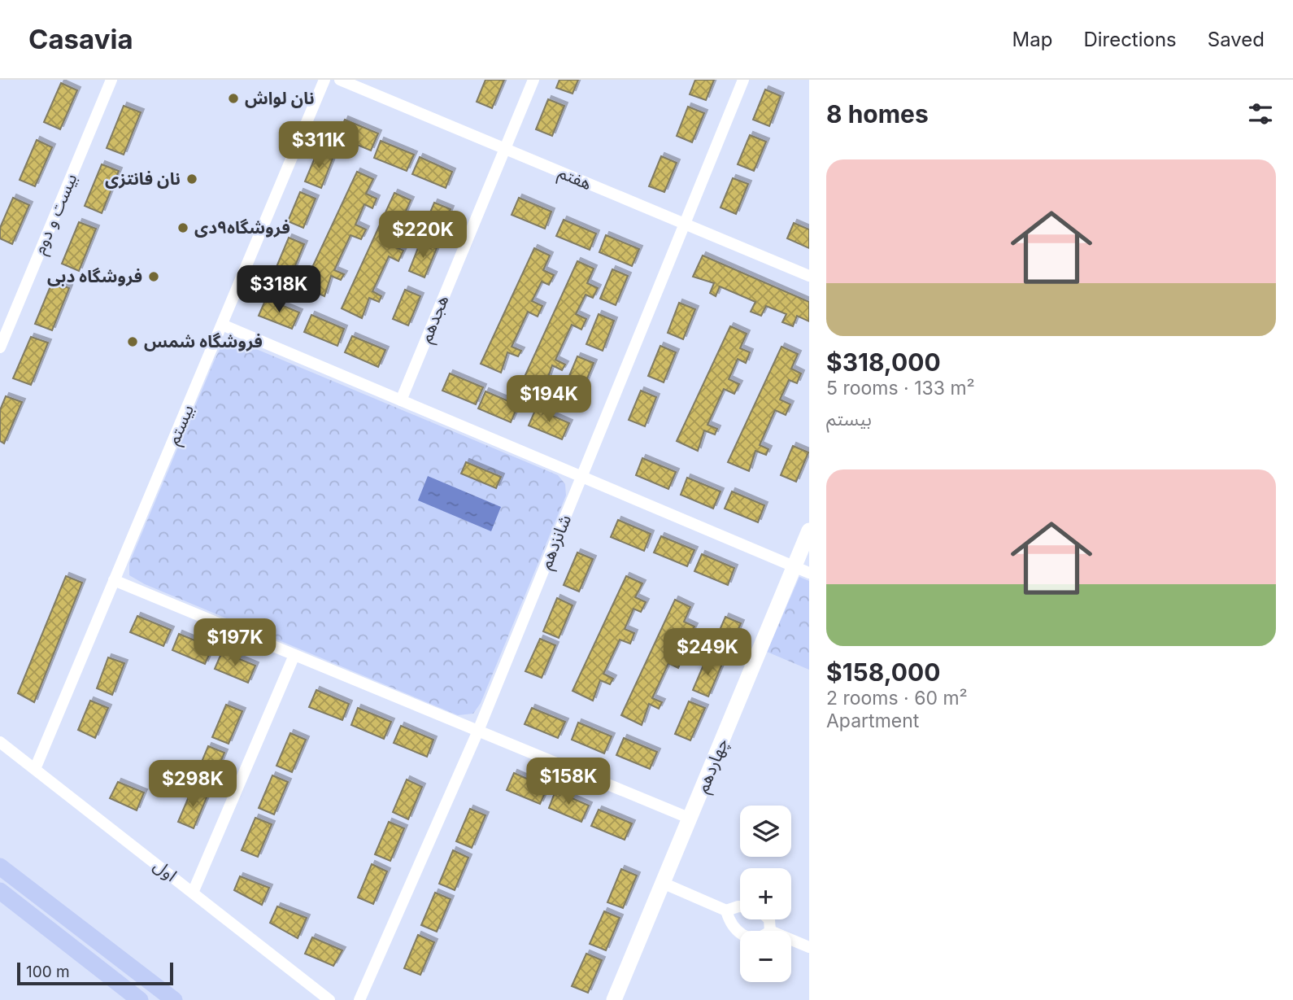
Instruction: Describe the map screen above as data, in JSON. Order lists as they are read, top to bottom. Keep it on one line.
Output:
{"streets":{"main road":["چهاردهم"],"street":["هفتم","بیست و دوم","هجدهم","بیستم","شانزدهم","اول"]},"crossings":[["هفتم","هجدهم"],["هفتم","شانزدهم"],["بیستم","اول"]],"places":["نان لواش","نان فانتزی","فروشگاه۹دی","فروشگاه دبی","فروشگاه شمس"],"scale_bar":"100 m","page":{"header":"Casavia","nav":["Map","Directions","Saved"],"heading":"8 homes","price":["$311K","$220K","$318K","$194K","$197K","$249K","$158K","$298K"],"list":[{"name":"$318,000","note":"5 rooms · 133 m² · بیستم"},{"name":"$158,000","note":"2 rooms · 60 m² · Apartment"}],"map_buttons":["+","−"],"scale":"100 m"}}
